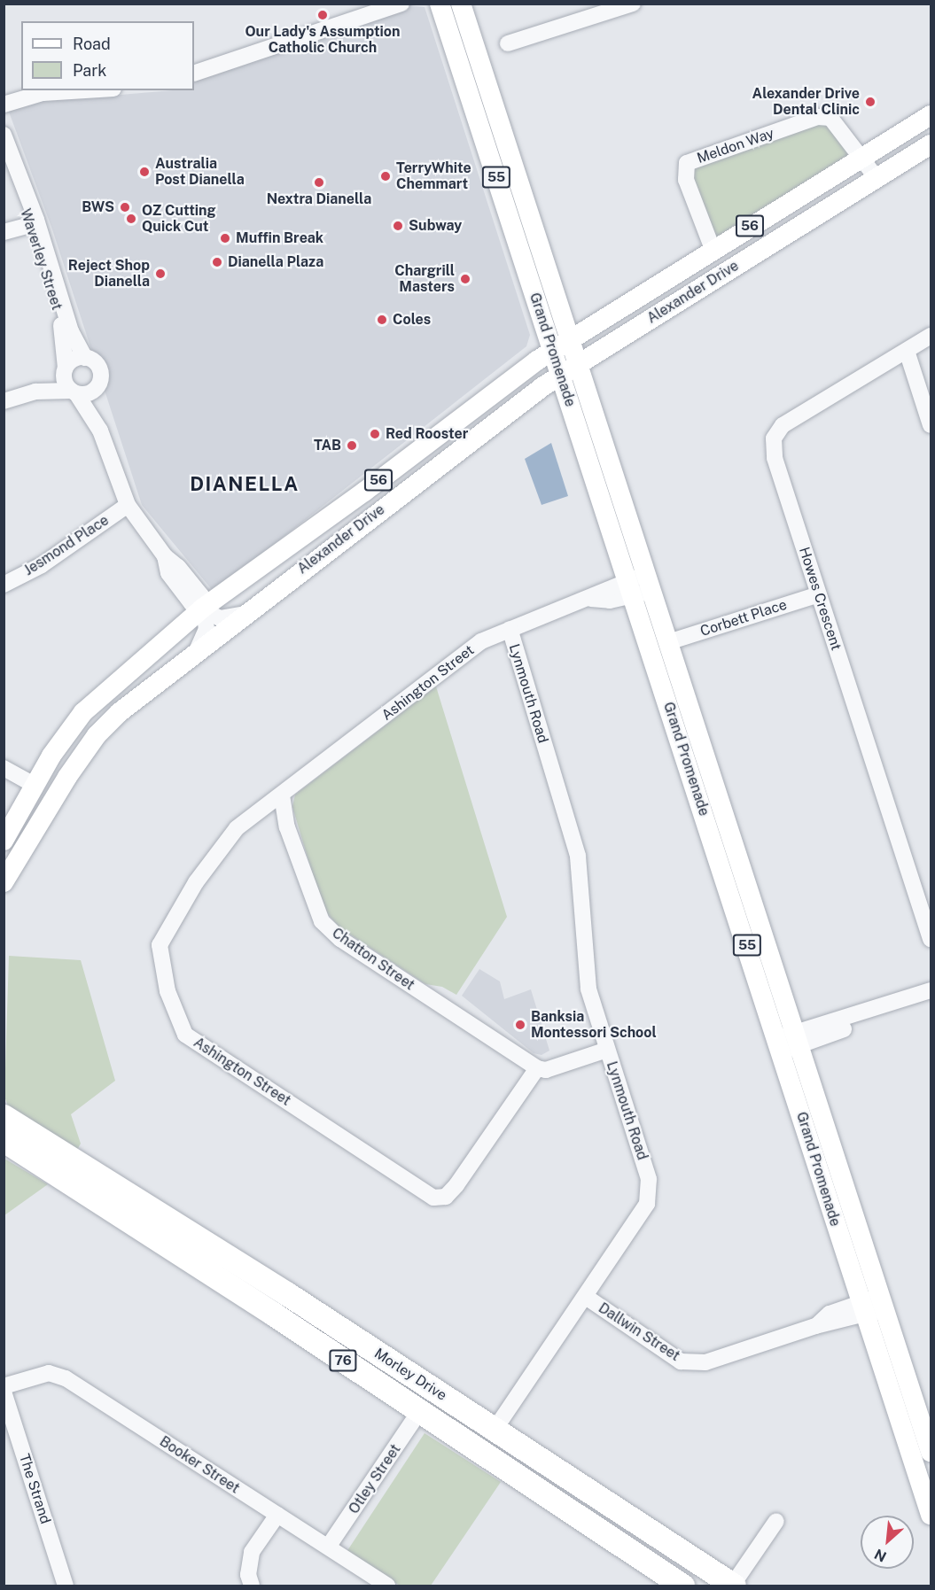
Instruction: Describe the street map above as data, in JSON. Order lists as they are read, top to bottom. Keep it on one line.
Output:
{"streets":{"highway":["76","Morley Drive"],"main road":["55","56","Alexander Drive","Grand Promenade"],"street":["Meldon Way","Waverley Street","Jesmond Place","Howes Crescent","Corbett Place","Ashington Street","Lynmouth Road","Chatton Street","Dallwin Street","Booker Street","Otley Street","The Strand"]},"crossings":[["Meldon Way","Alexander Drive"],["Alexander Drive","Grand Promenade"],["Grand Promenade","Corbett Place"],["Grand Promenade","Ashington Street"],["Grand Promenade","Dallwin Street"],["Howes Crescent","Corbett Place"],["Ashington Street","Lynmouth Road"],["Ashington Street","Chatton Street"],["Lynmouth Road","Dallwin Street"],["Lynmouth Road","Morley Drive"],["Morley Drive","Otley Street"],["Booker Street","Otley Street"]],"districts":["DIANELLA"],"places":["Our Lady's Assumption Catholic Church","Alexander Drive Dental Clinic","Australia Post Dianella","TerryWhite Chemmart","Nextra Dianella","BWS","OZ Cutting Quick Cut","Subway","Muffin Break","Dianella Plaza","Reject Shop Dianella","Chargrill Masters","Coles","Red Rooster","TAB","Banksia Montessori School"],"legend":["Road","Park"],"north":"bottom left"}
